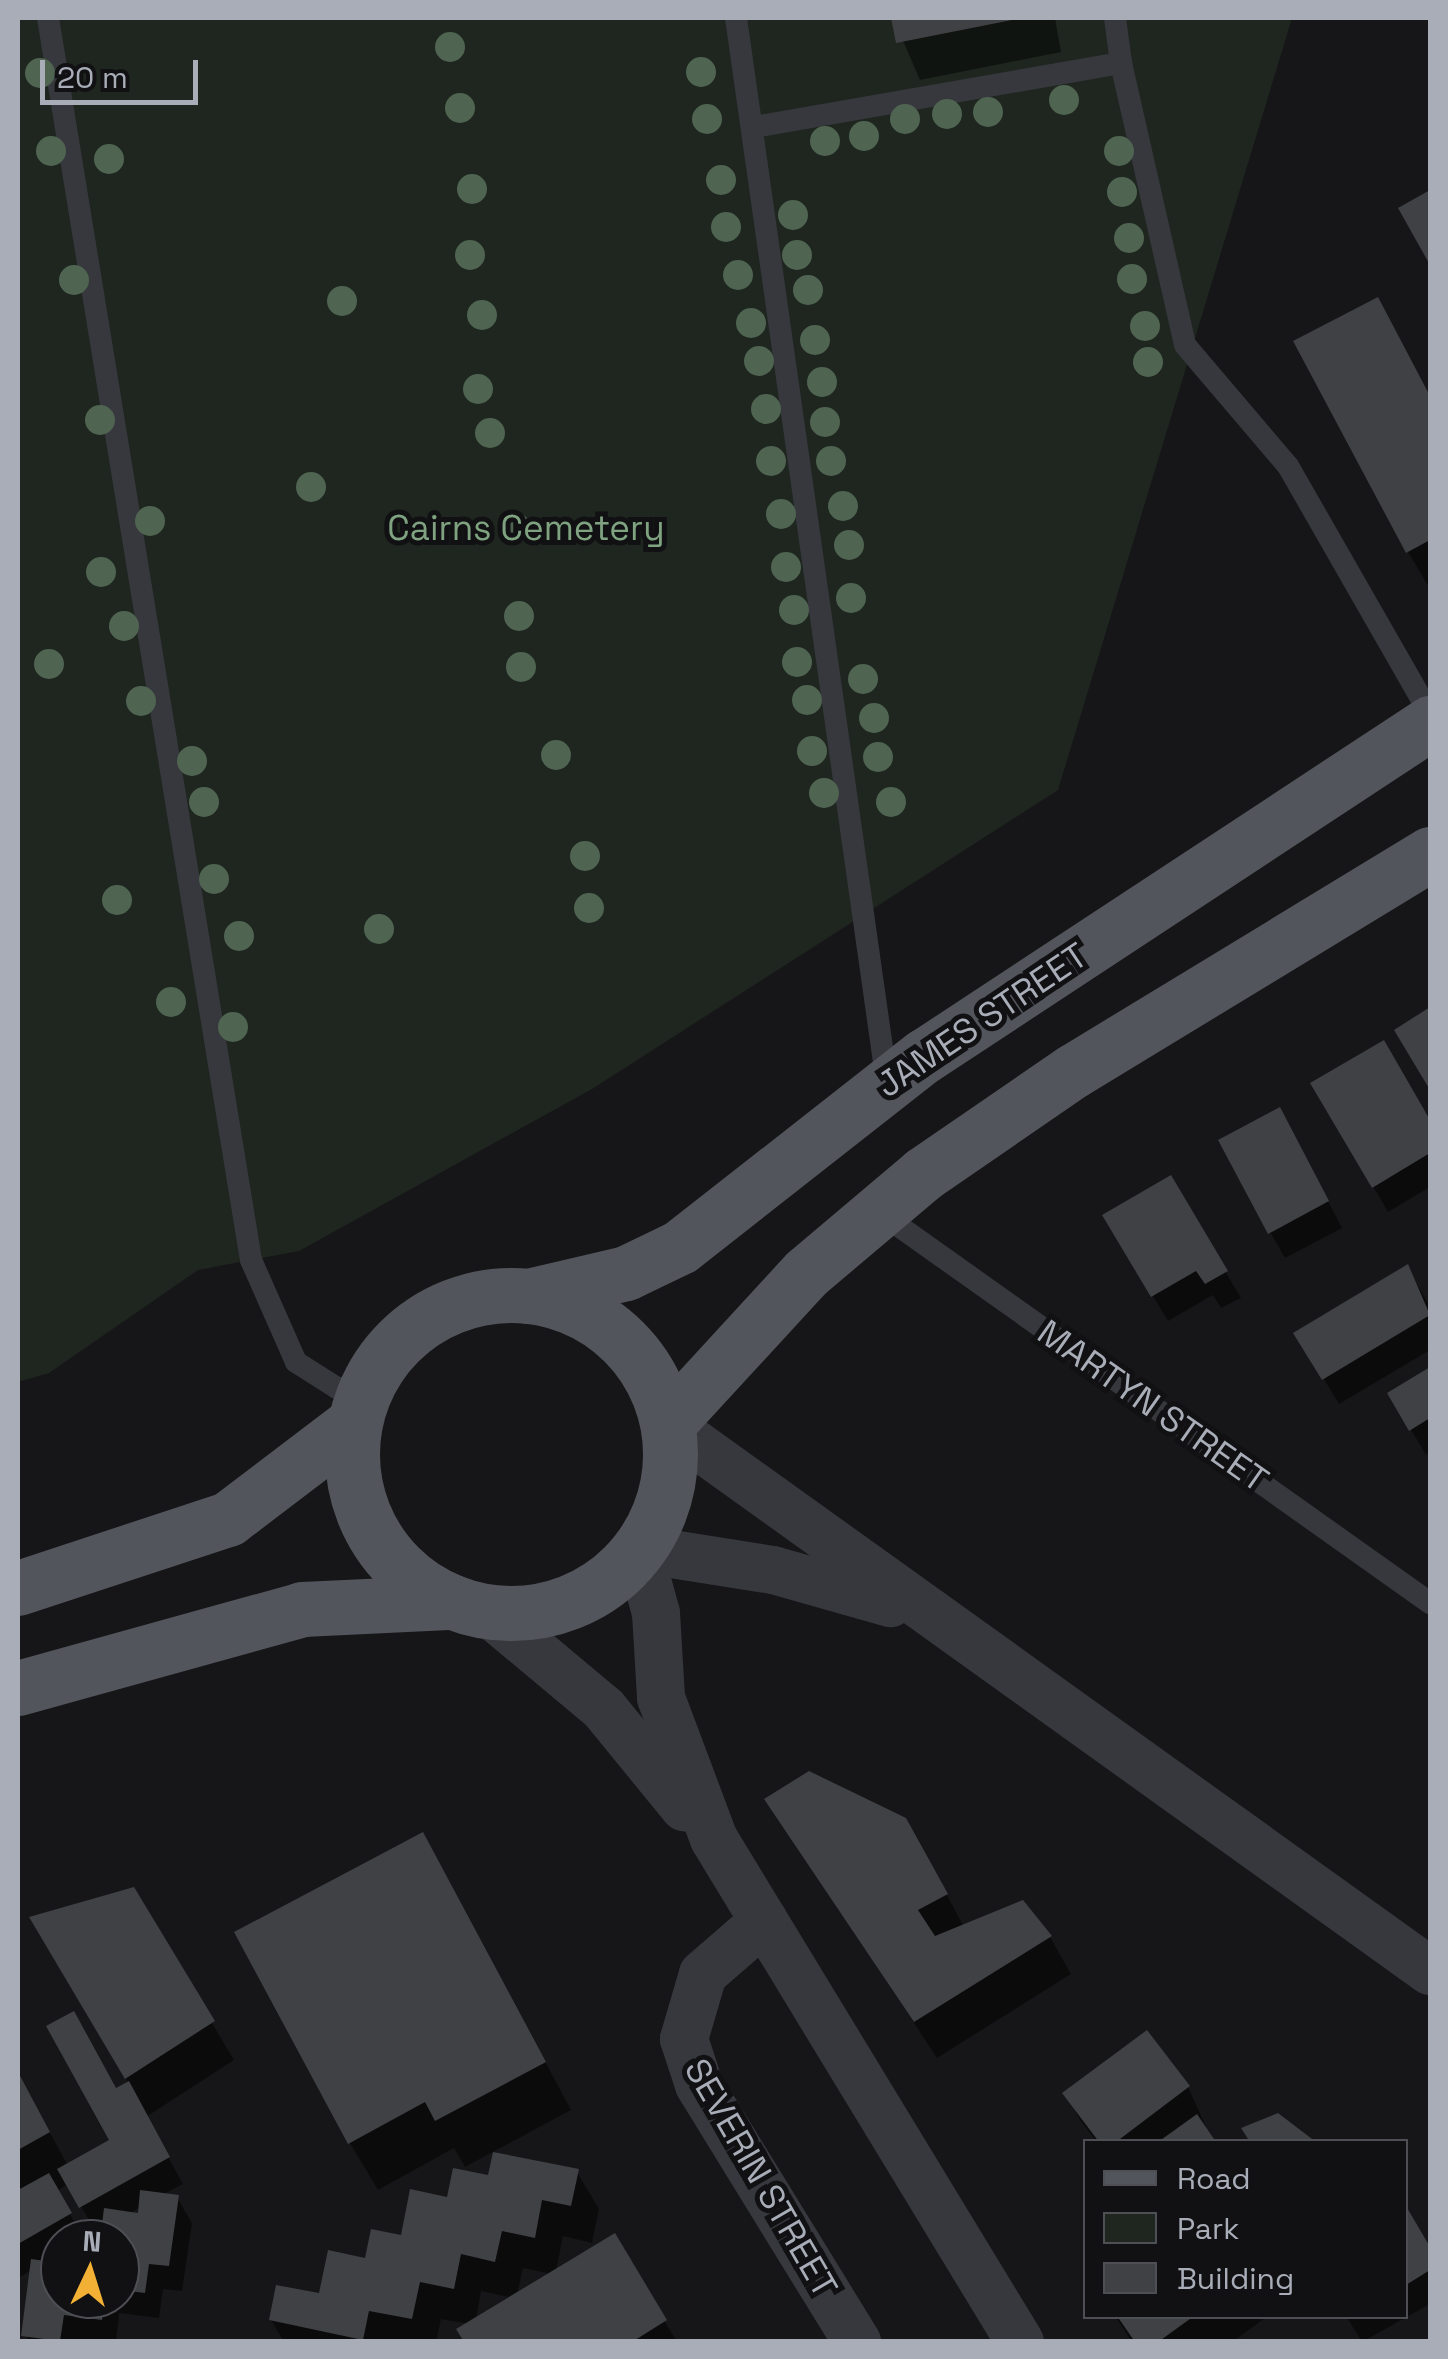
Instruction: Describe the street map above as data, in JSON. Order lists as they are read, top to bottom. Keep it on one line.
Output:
{"streets":{"main road":["JAMES STREET"],"street":["SEVERIN STREET"],"lane":["MARTYN STREET"]},"parks":["Cairns Cemetery"],"legend":["Road","Park","Building"],"scale_bar":"20 m","north":"top"}
